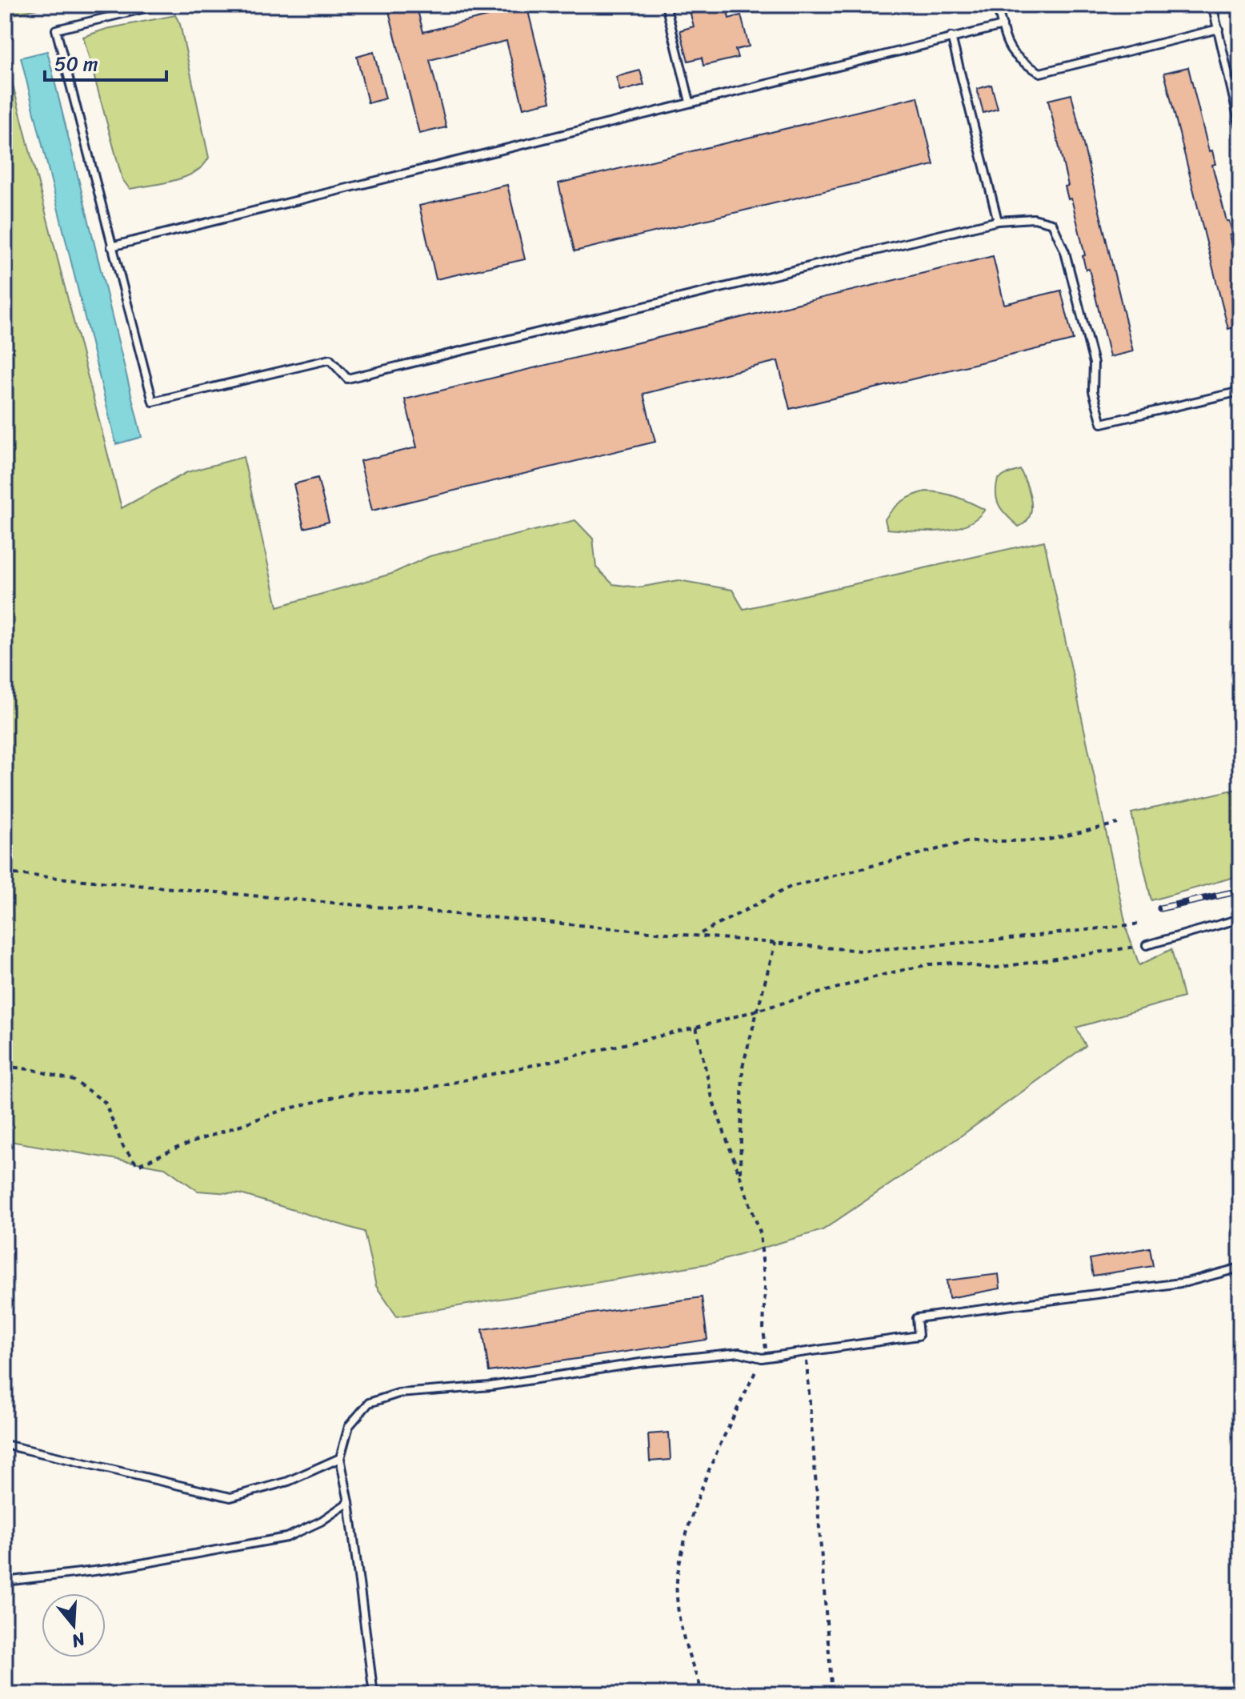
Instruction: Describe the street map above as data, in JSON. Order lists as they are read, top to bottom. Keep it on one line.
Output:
{"scale_bar":"50 m","north":"bottom"}
